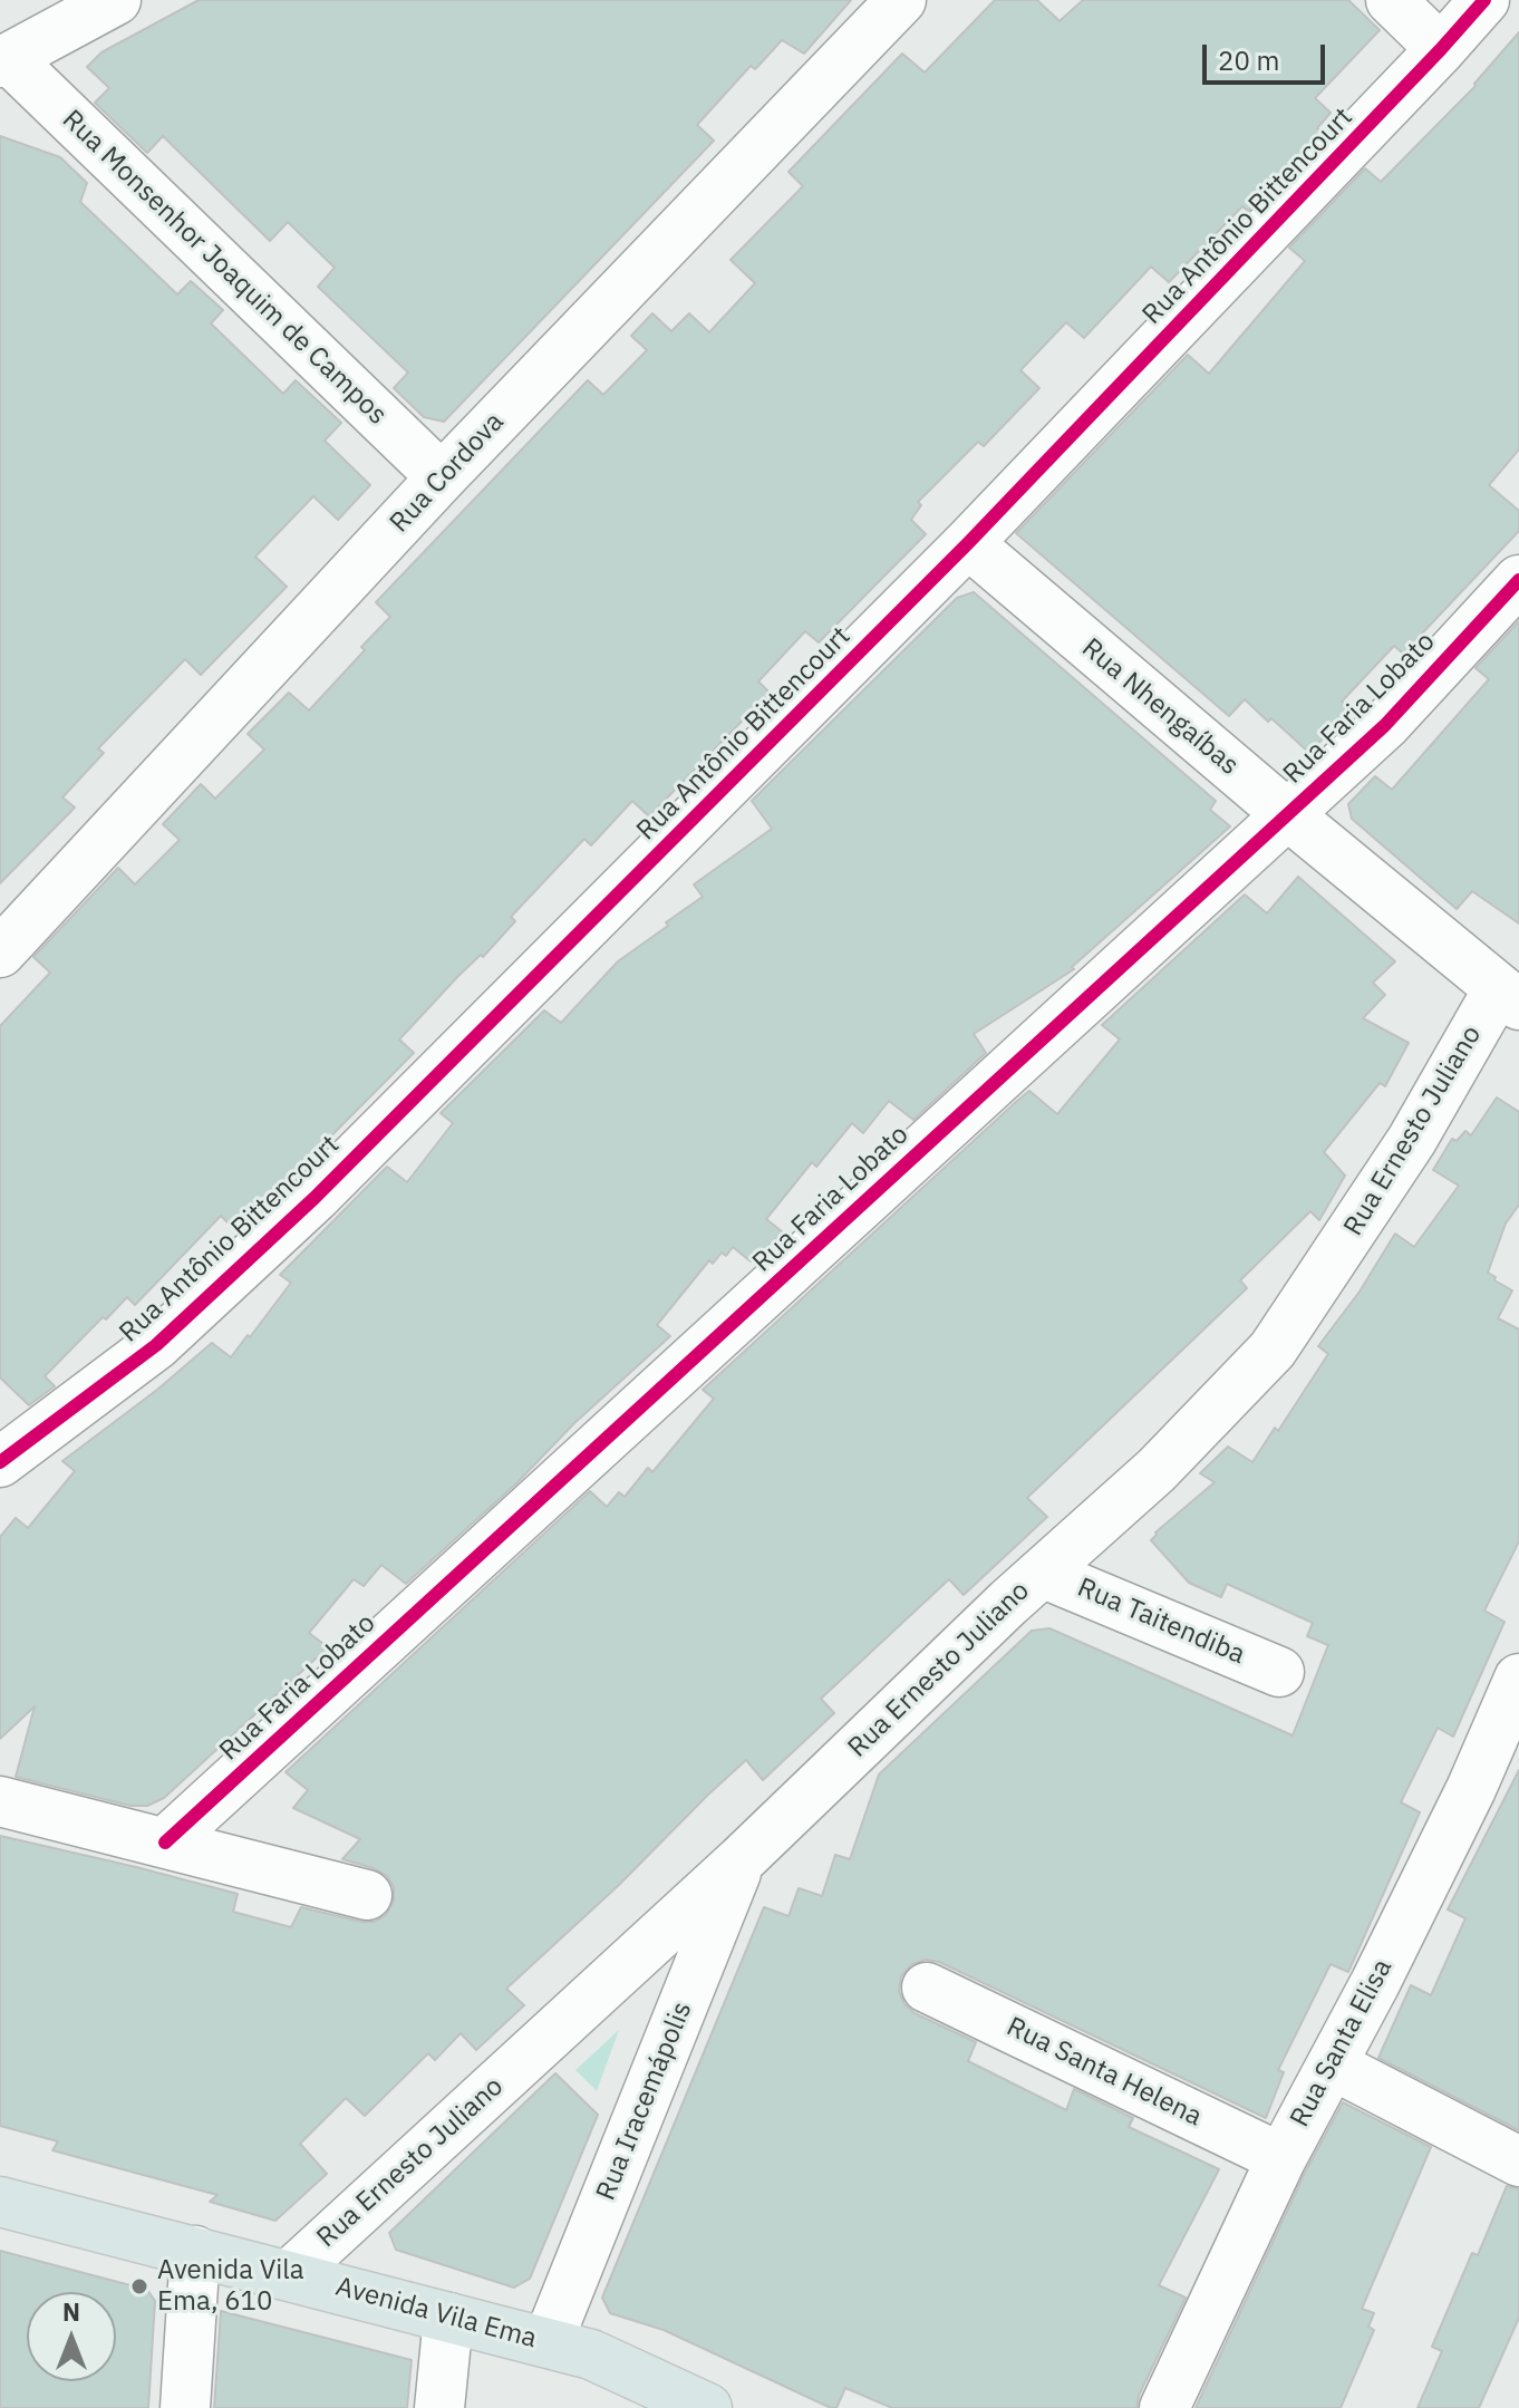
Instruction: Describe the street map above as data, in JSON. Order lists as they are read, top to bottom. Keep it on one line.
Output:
{"streets":{"main road":["Avenida Vila Ema"],"street":["Rua Antônio Bittencourt","Rua Monsenhor Joaquim de Campos","Rua Cordova","Rua Nhengaíbas","Rua Faria Lobato","Rua Ernesto Juliano","Rua Taitendiba","Rua Santa Elisa","Rua Santa Helena","Rua Iracemápolis"]},"crossings":[["Rua Antônio Bittencourt","Rua Nhengaíbas"],["Rua Monsenhor Joaquim de Campos","Rua Cordova"],["Rua Nhengaíbas","Rua Faria Lobato"],["Rua Nhengaíbas","Rua Ernesto Juliano"],["Rua Ernesto Juliano","Rua Taitendiba"],["Rua Ernesto Juliano","Rua Iracemápolis"],["Rua Ernesto Juliano","Avenida Vila Ema"],["Rua Santa Elisa","Rua Santa Helena"],["Rua Iracemápolis","Avenida Vila Ema"]],"places":["Avenida Vila Ema, 610"],"scale_bar":"20 m","north":"top"}
